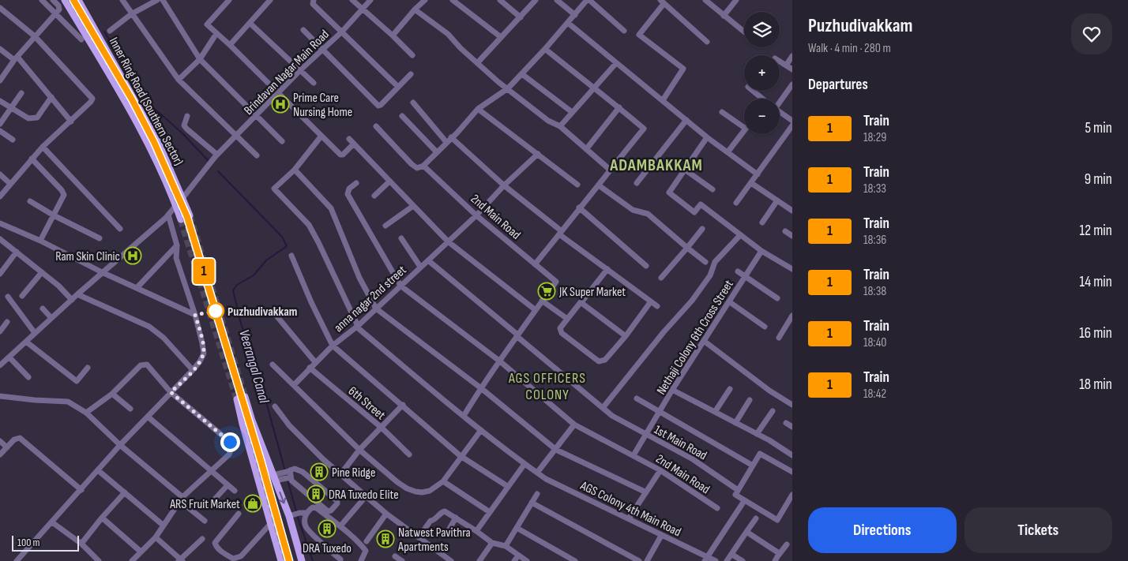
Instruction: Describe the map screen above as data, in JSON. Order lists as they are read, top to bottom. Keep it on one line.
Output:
{"streets":{"main road":["Inner Ring Road (Southern Sector)"],"street":["Brindavan Nagar Main Road","2nd Main Road","anna nagar 2nd street","Nethaji Colony 6th Cross Street","6th Street","1st Main Road","AGS Colony 4th Main Road"]},"crossings":[["Brindavan Nagar Main Road","Inner Ring Road (Southern Sector)"],["2nd Main Road","anna nagar 2nd street"],["2nd Main Road","Nethaji Colony 6th Cross Street"],["anna nagar 2nd street","6th Street"],["anna nagar 2nd street","1st Main Road"],["anna nagar 2nd street","AGS Colony 4th Main Road"],["Nethaji Colony 6th Cross Street","1st Main Road"]],"districts":["ADAMBAKKAM","AGS OFFICERS COLONY"],"water":["Veerangal Canal"],"places":{"hospital":["Prime Care Nursing Home","Ram Skin Clinic"],"supermarket":["JK Super Market"],"other":["Puzhudivakkam"],"building":["Pine Ridge","DRA Tuxedo Elite","DRA Tuxedo","Natwest Pavithra Apartments"],"shop":["ARS Fruit Market"]},"scale_bar":"100 m","page":{"on_map":"1","heading":[["Puzhudivakkam","Walk · 4 min · 280 m"],"Departures"],"map_buttons":["+","−"],"list":[{"mark":"1","name":"Train","note":"18:29","value":"5 min"},{"mark":"1","name":"Train","note":"18:33","value":"9 min"},{"mark":"1","name":"Train","note":"18:36","value":"12 min"},{"mark":"1","name":"Train","note":"18:38","value":"14 min"},{"mark":"1","name":"Train","note":"18:40","value":"16 min"},{"mark":"1","name":"Train","note":"18:42","value":"18 min"}],"buttons":["Directions","Tickets"],"scale":"100 m"}}
